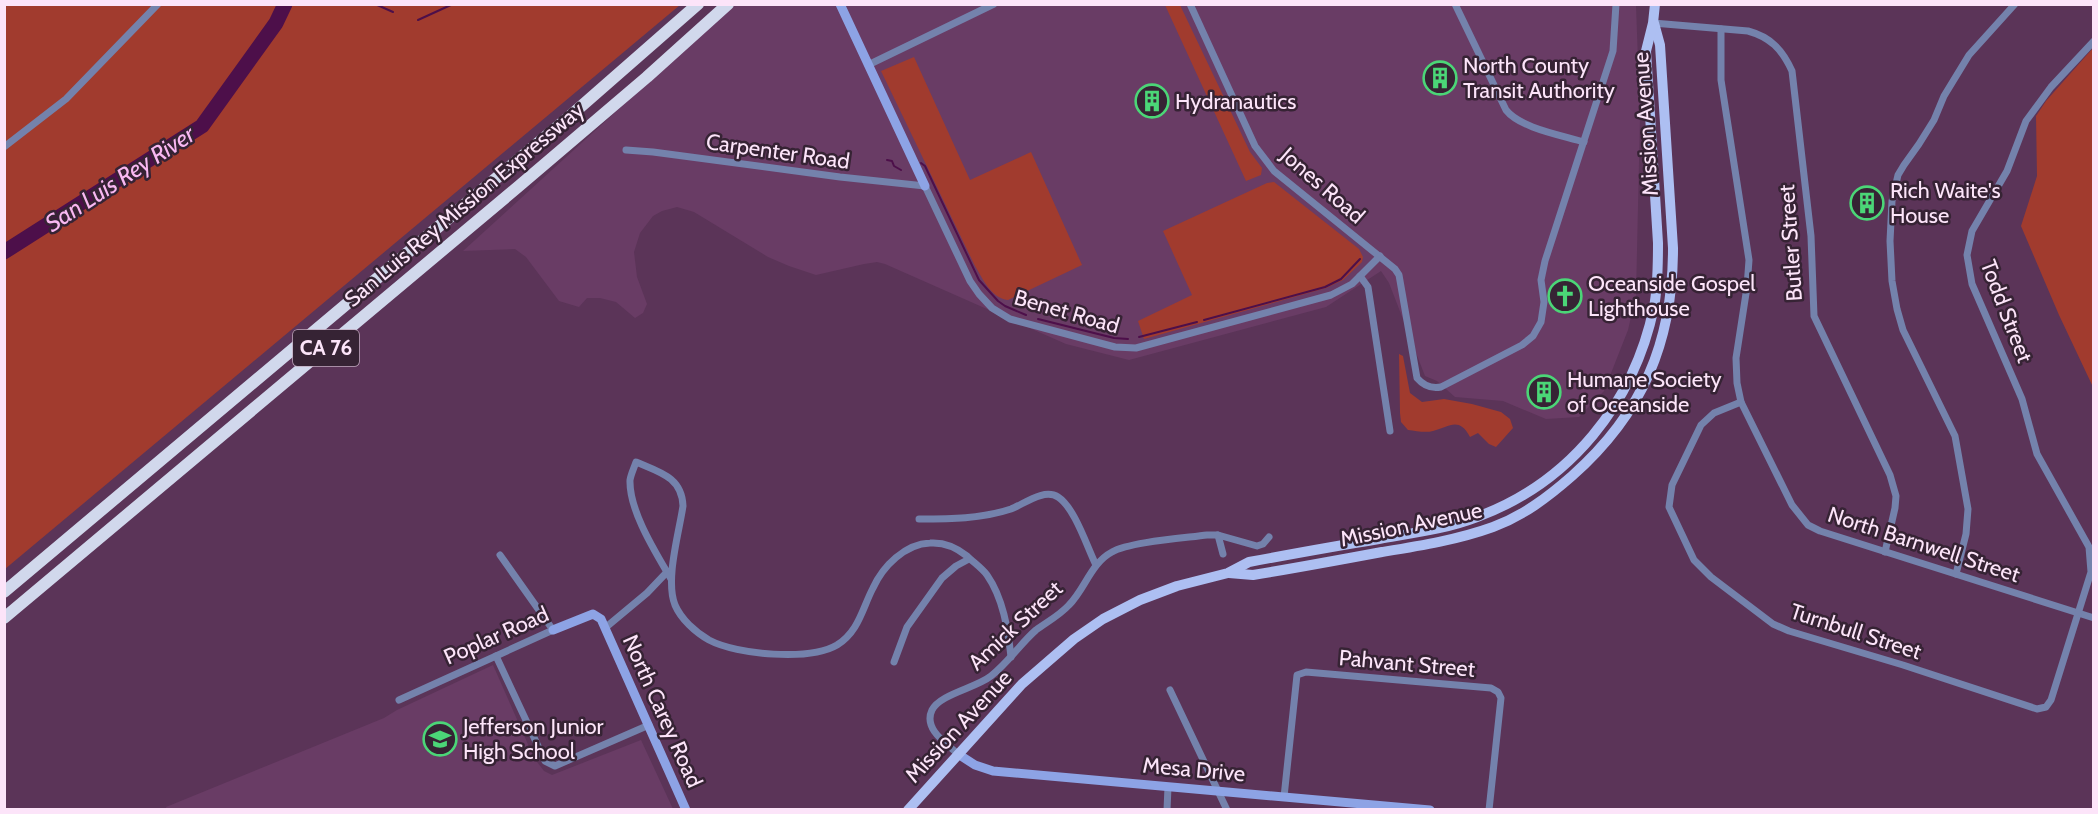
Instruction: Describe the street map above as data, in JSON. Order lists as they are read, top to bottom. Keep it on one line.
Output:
{"streets":{"highway":["San Luis Rey Mission Expressway","CA 76"],"main road":["Mission Avenue","Benet Road","Poplar Road","North Carey Road","Mesa Drive"],"street":["Carpenter Road","Jones Road","Butler Street","Todd Street","North Barnwell Street","Amick Street","Turnbull Street","Pahvant Street"]},"crossings":[["Mission Avenue","Butler Street"],["Mission Avenue","Amick Street"],["Mission Avenue","Mesa Drive"],["Carpenter Road","Benet Road"],["Jones Road","Benet Road"],["Butler Street","North Barnwell Street"],["Todd Street","North Barnwell Street"],["Todd Street","Turnbull Street"],["North Barnwell Street","Turnbull Street"],["Amick Street","Mesa Drive"],["Poplar Road","North Carey Road"],["Pahvant Street","Mesa Drive"]],"water":["San Luis Rey River"],"places":{"building":["North County Transit Authority","Hydranautics","Rich Waite's House","Humane Society of Oceanside"],"church":["Oceanside Gospel Lighthouse"],"school or university":["Jefferson Junior High School"]}}
